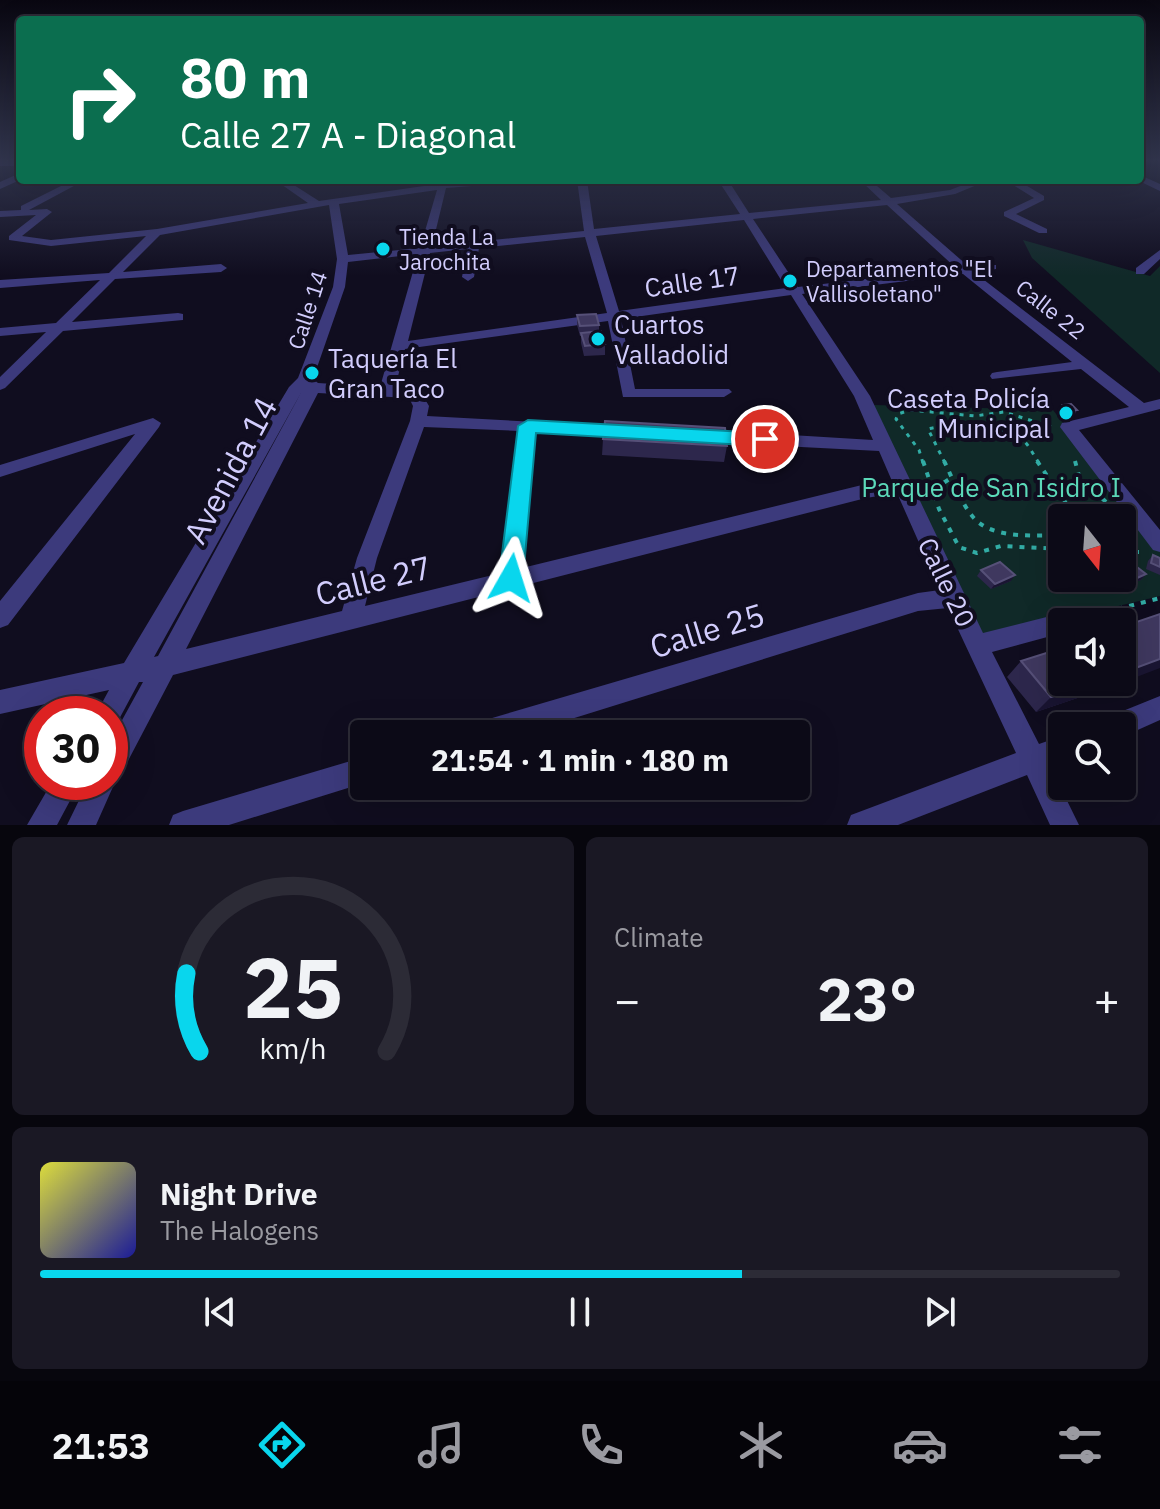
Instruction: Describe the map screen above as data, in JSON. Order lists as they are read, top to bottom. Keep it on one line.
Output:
{"streets":{"street":["Calle 17","Calle 22","Calle 14","Avenida 14","Calle 27","Calle 20","Calle 25"]},"crossings":[["Calle 17","Calle 22"],["Calle 17","Calle 20"],["Calle 14","Avenida 14"],["Avenida 14","Calle 27"],["Calle 27","Calle 20"],["Calle 20","Calle 25"]],"parks":["Parque de San Isidro I"],"places":["Tienda La Jarochita","Departamentos \"El Vallisoletano\"","Cuartos Valladolid","Taquería El Gran Taco","Caseta Policía Municipal"],"north":"bottom","page":{"turn":["80 m","Calle 27 A - Diagonal"],"limit":"30","trip":"21:54 · 1 min · 180 m","tile":"Climate","heat":["−","23°","+"],"song":["Night Drive","The Halogens"],"tabs":"21:53","gauge":["25","km/h"]}}
